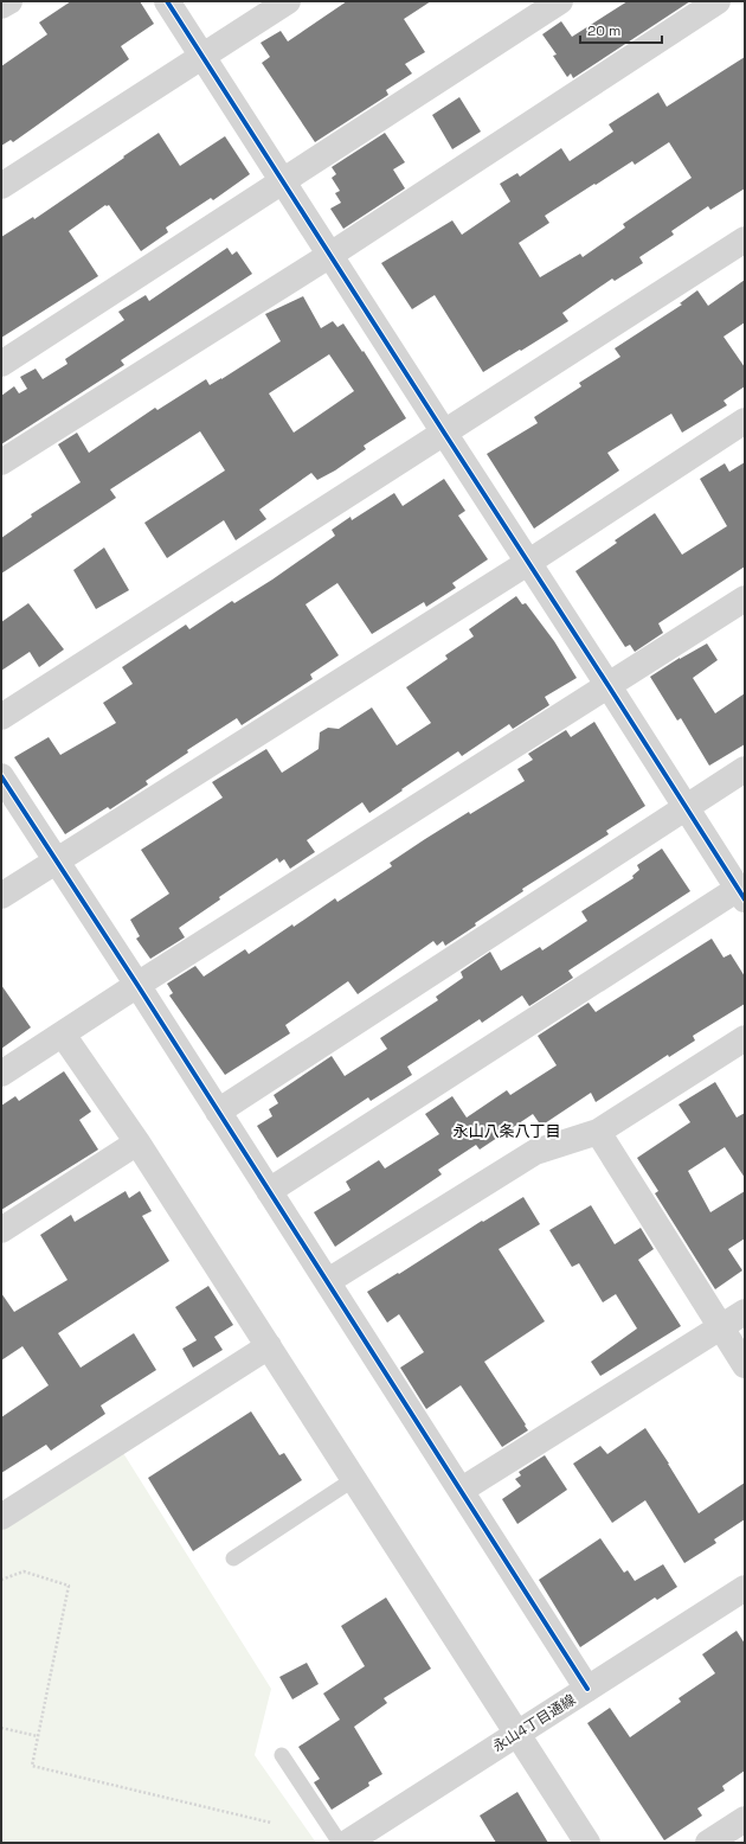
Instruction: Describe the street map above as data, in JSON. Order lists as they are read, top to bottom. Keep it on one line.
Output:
{"streets":{"street":["永山4丁目通線"]},"districts":["永山八条八丁目"],"scale_bar":"20 m"}
